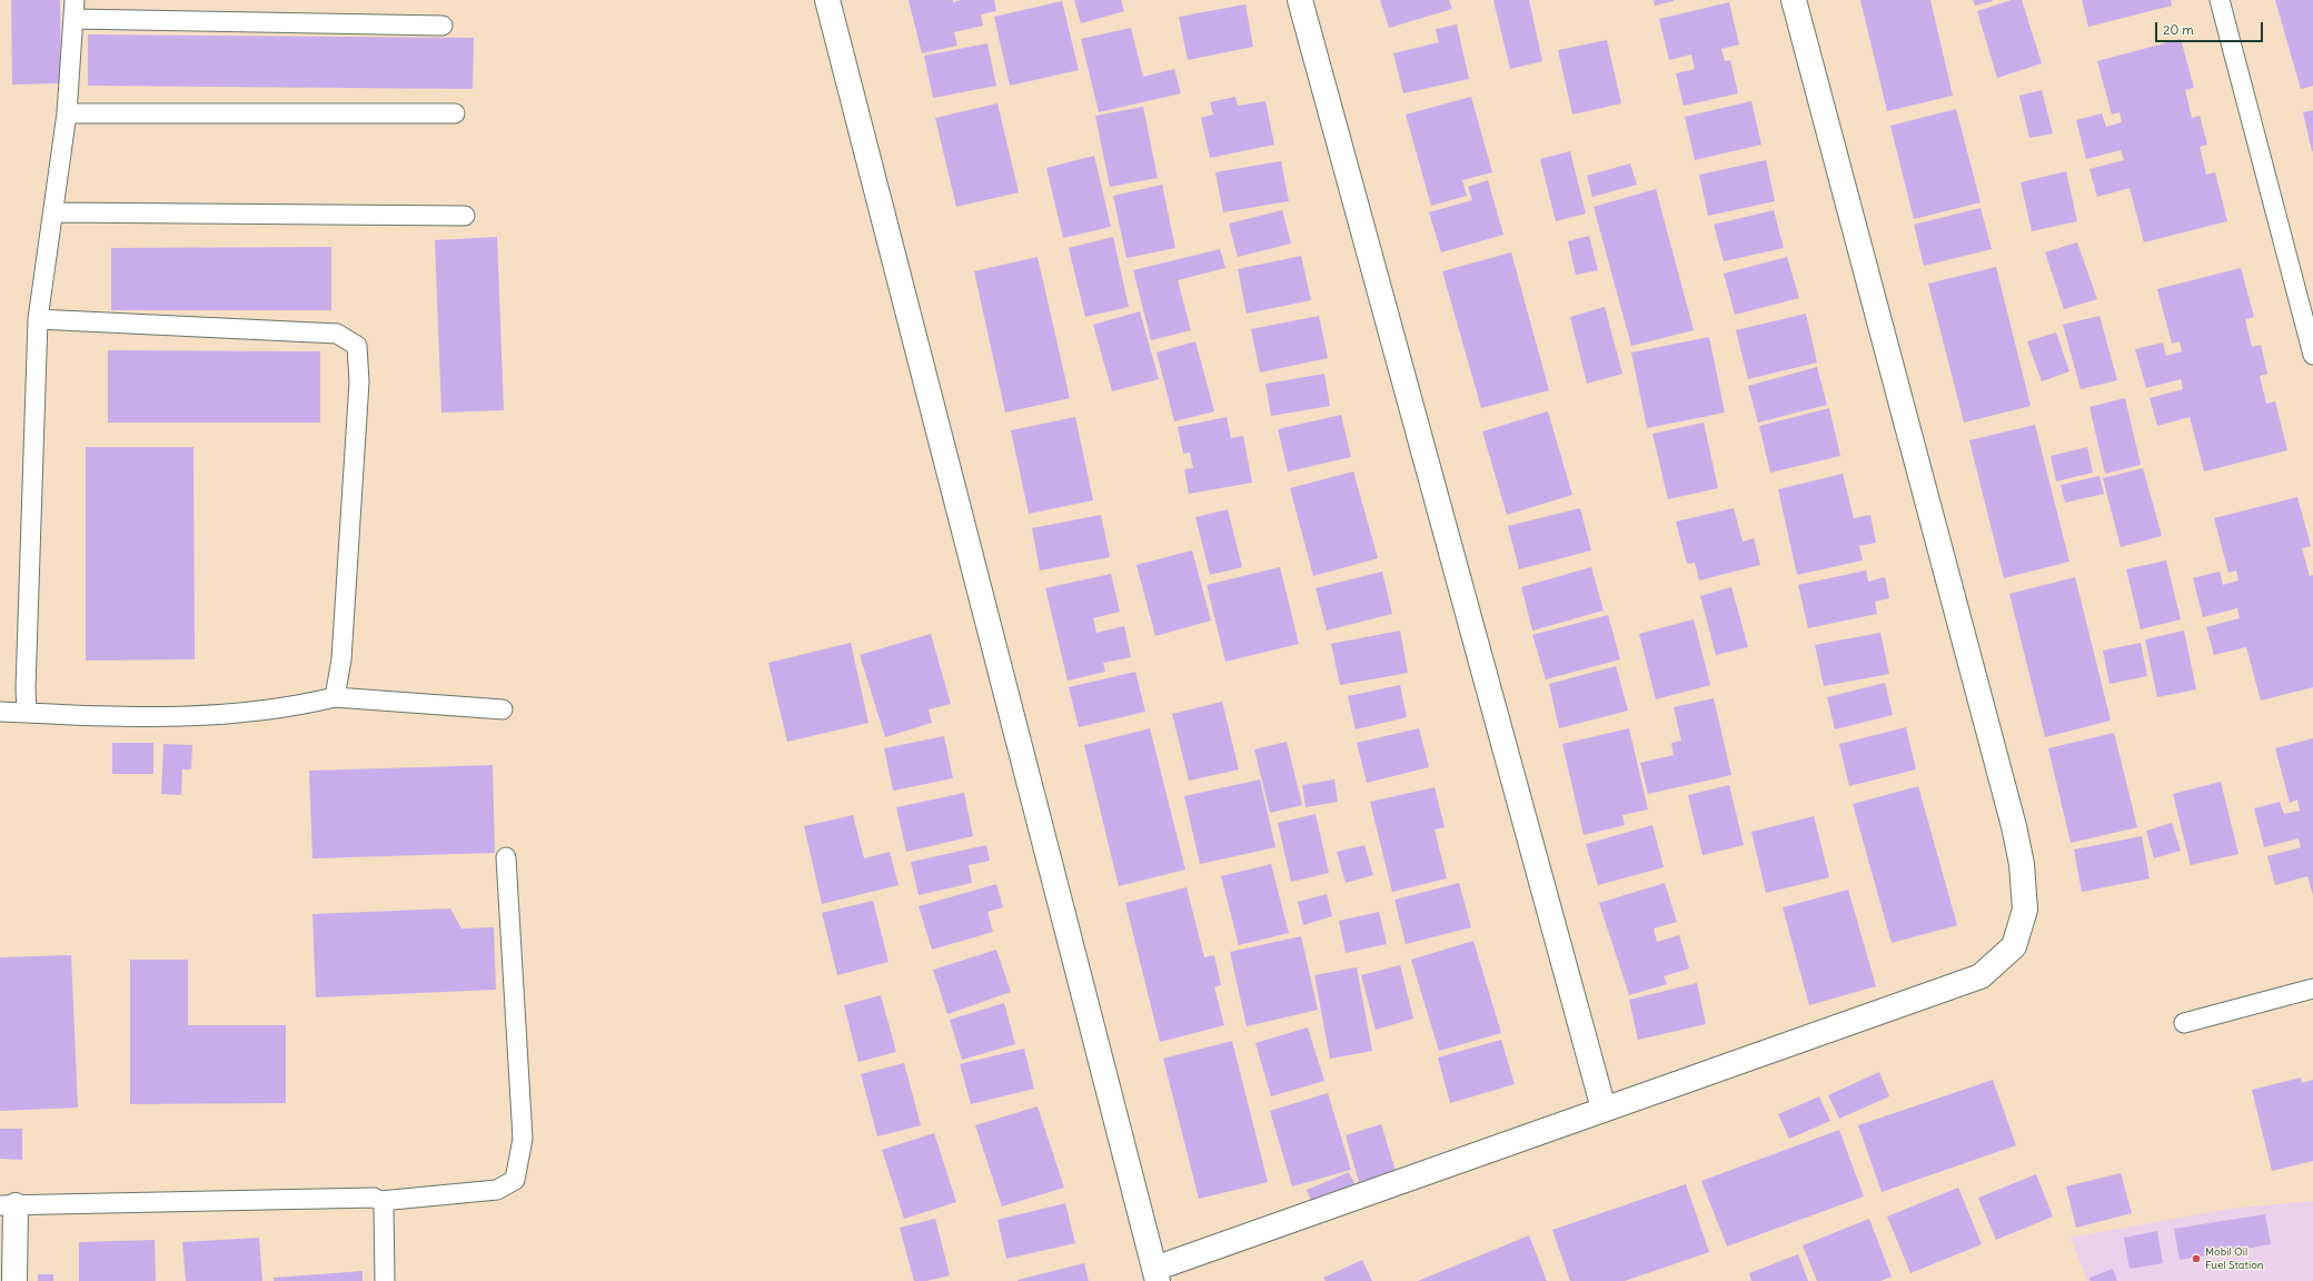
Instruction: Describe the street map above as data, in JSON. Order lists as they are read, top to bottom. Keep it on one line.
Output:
{"places":["Mobil Oil Fuel Station"],"scale_bar":"20 m"}
